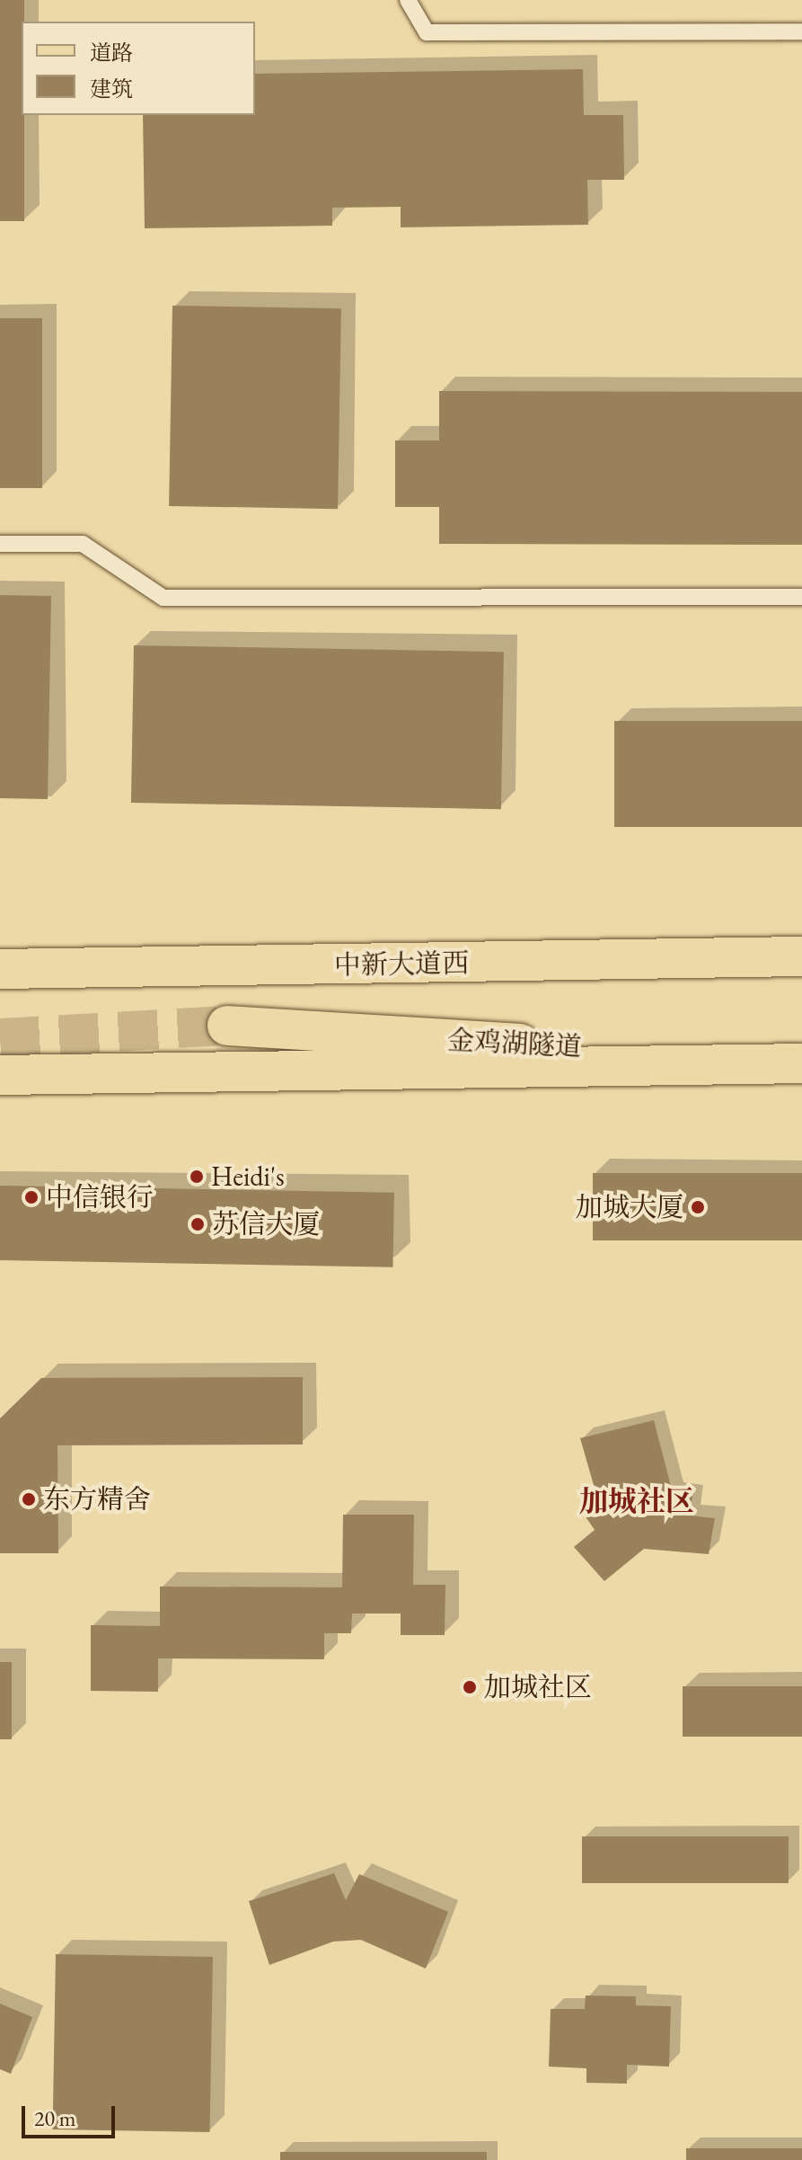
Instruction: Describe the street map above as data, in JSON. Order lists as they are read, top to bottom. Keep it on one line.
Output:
{"streets":{"main road":["中新大道西","金鸡湖隧道"]},"districts":["加城社区"],"places":["Heidi's","中信银行","加城大厦","苏信大厦","东方精舍","加城社区"],"legend":["道路","建筑"],"scale_bar":"20 m"}
